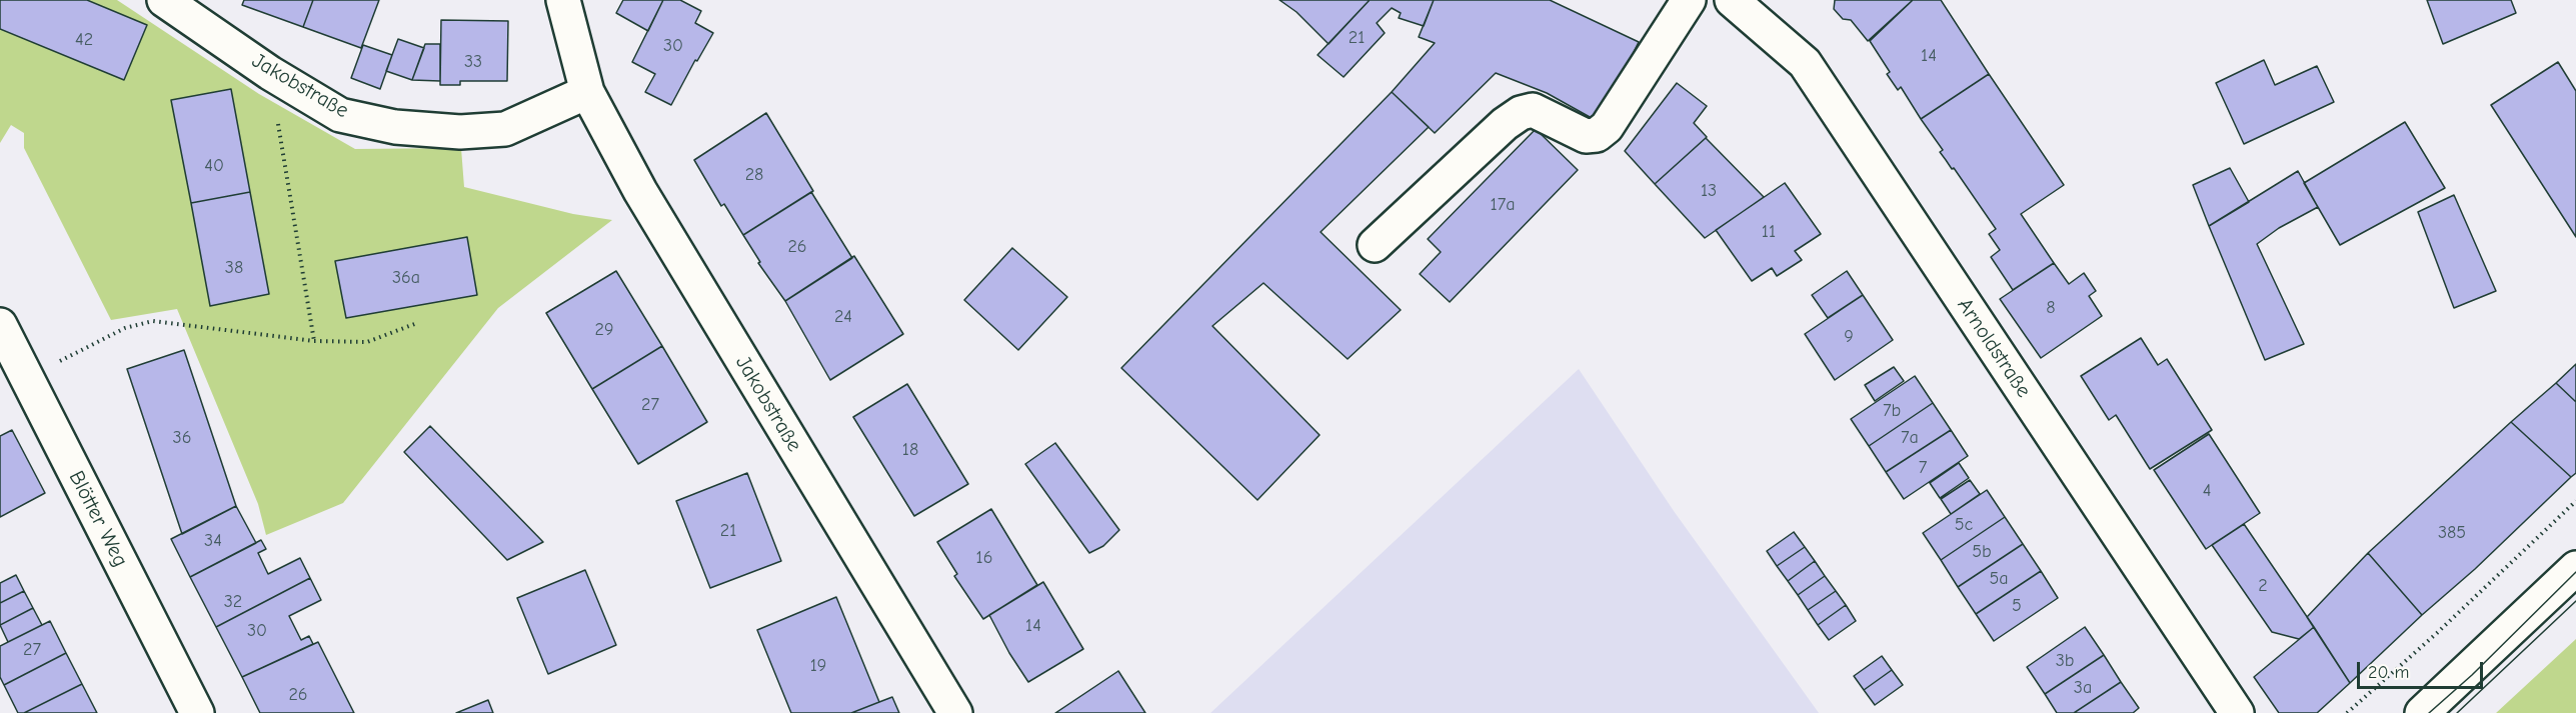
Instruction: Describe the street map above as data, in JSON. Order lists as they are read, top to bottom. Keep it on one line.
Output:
{"streets":{"street":["Jakobstraße","Arnoldstraße","Blötter Weg"]},"house_numbers":["21","42","30","14","33","40","28","13","17a","11","26","38","36a","8","24","29","9","27","7b","36","7a","18","7","4","5c","21","385","34","5b","16","5a","2","32","5","14","30","27","3b","19","3a","26"],"scale_bar":"20 m"}
